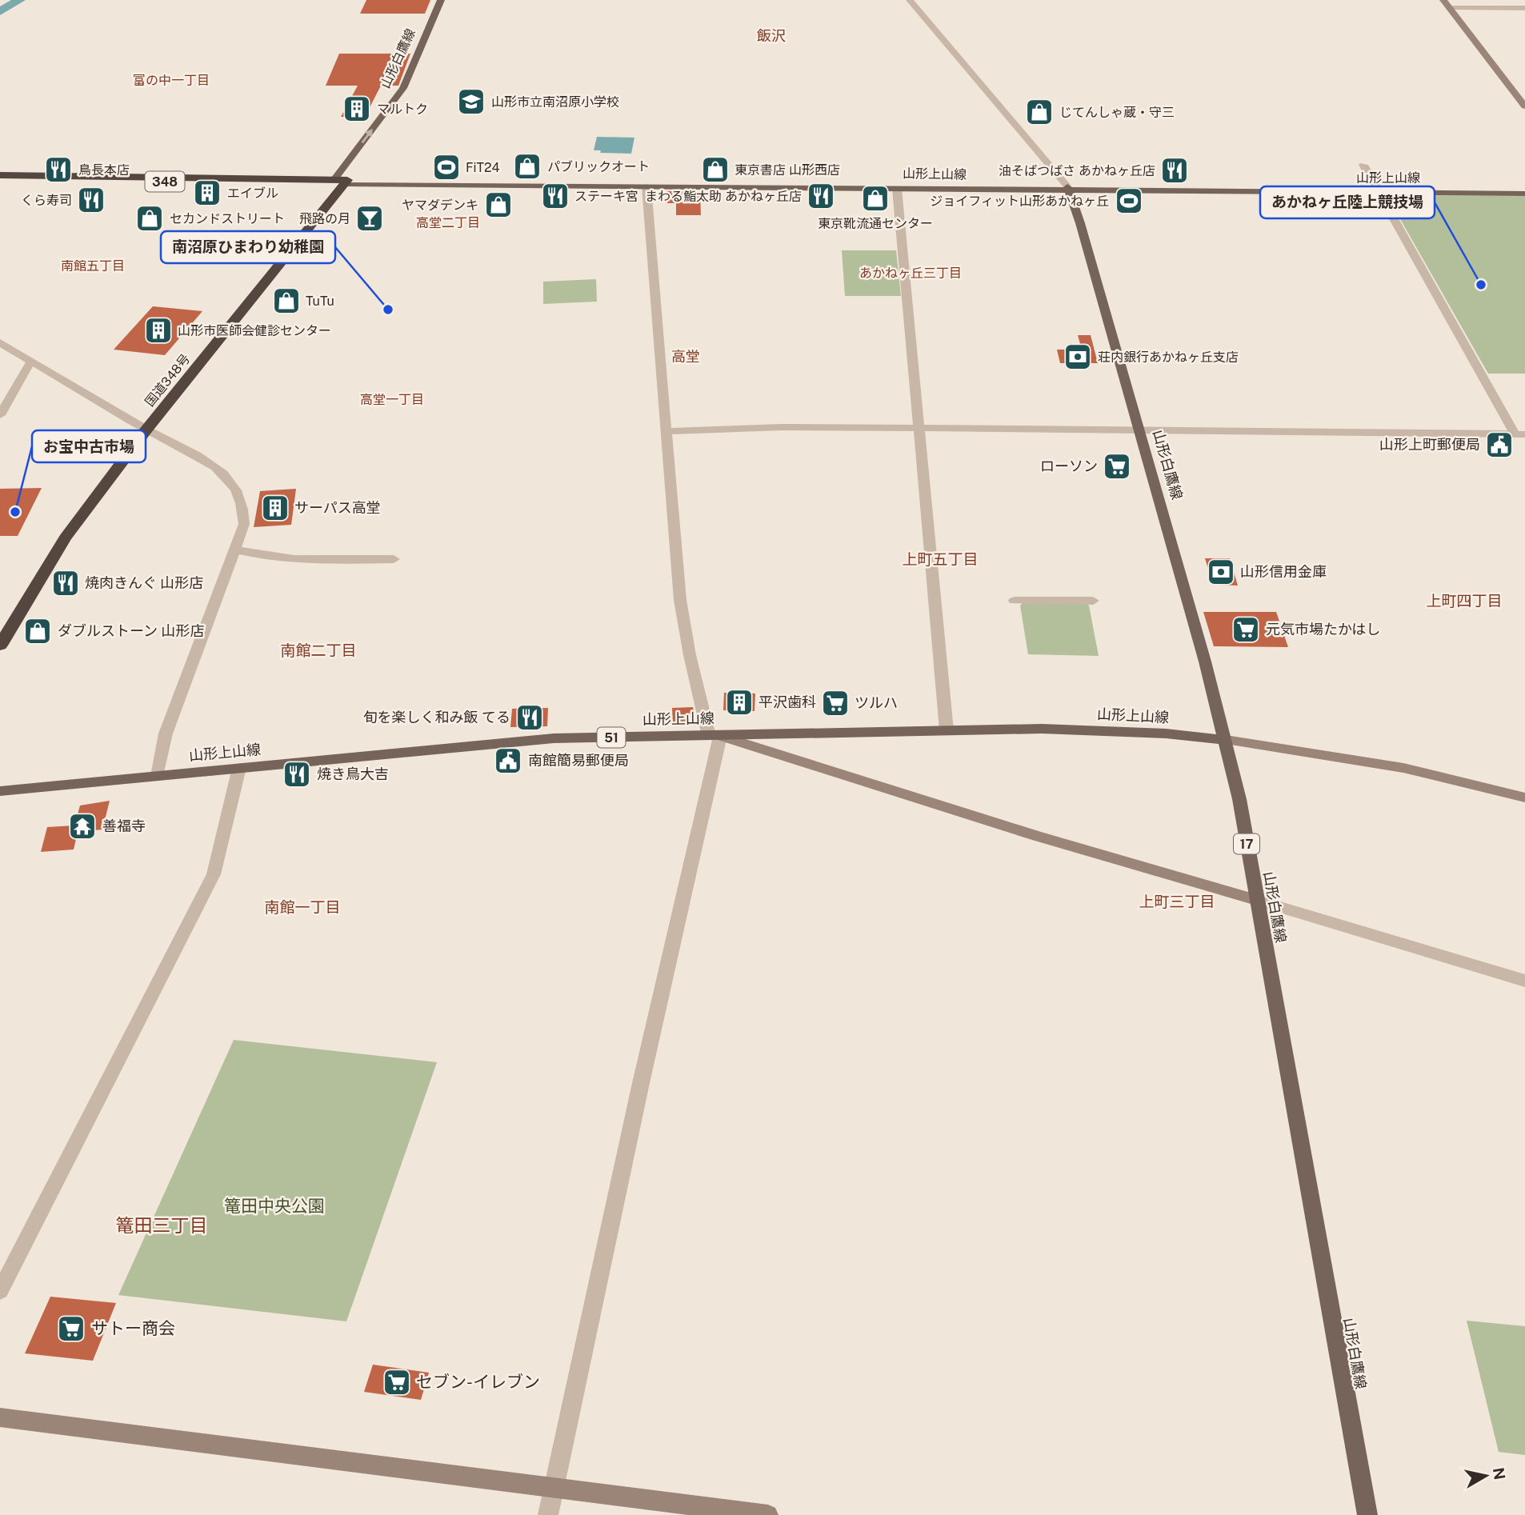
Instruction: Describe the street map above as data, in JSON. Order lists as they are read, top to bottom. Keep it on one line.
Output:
{"streets":{"highway":["348","国道348号"],"main road":["山形白鷹線","山形上山線","51","17"]},"crossings":[["山形白鷹線","山形上山線"],["山形白鷹線","348"],["山形白鷹線","国道348号"],["山形上山線","348"],["山形上山線","国道348号"],["348","国道348号"]],"districts":["飯沢","富の中一丁目","高堂二丁目","南館五丁目","あかねヶ丘三丁目","高堂","高堂一丁目","上町五丁目","上町四丁目","南館二丁目","上町三丁目","南館一丁目","篭田三丁目"],"parks":["篭田中央公園"],"places":{"school or university":["山形市立南沼原小学校"],"building":["マルトク","エイブル","山形市医師会健診センター","サーパス高堂","平沢歯科"],"shop":["じてんしゃ蔵・守三","パブリックオート","東京書店 山形西店","東京靴流通センター","ヤマダデンキ","セカンドストリート","TuTu","ダブルストーン 山形店"],"sports":["FiT24","ジョイフィット山形あかねヶ丘"],"restaurant":["鳥長本店","油そばつばさ あかねヶ丘店","ステーキ宮","まわる鮨太助 あかねヶ丘店","くら寿司","焼肉きんぐ 山形店","旬を楽しく和み飯 てる","焼き鳥大吉"],"bar":["飛路の月"],"other":["あかねヶ丘陸上競技場","南沼原ひまわり幼稚園","お宝中古市場"],"bank":["荘内銀行あかねヶ丘支店","山形信用金庫"],"public building":["山形上町郵便局","南館簡易郵便局"],"supermarket":["ローソン","元気市場たかはし","ツルハ","サトー商会","セブン-イレブン"],"temple":["善福寺"]},"north":"right"}
